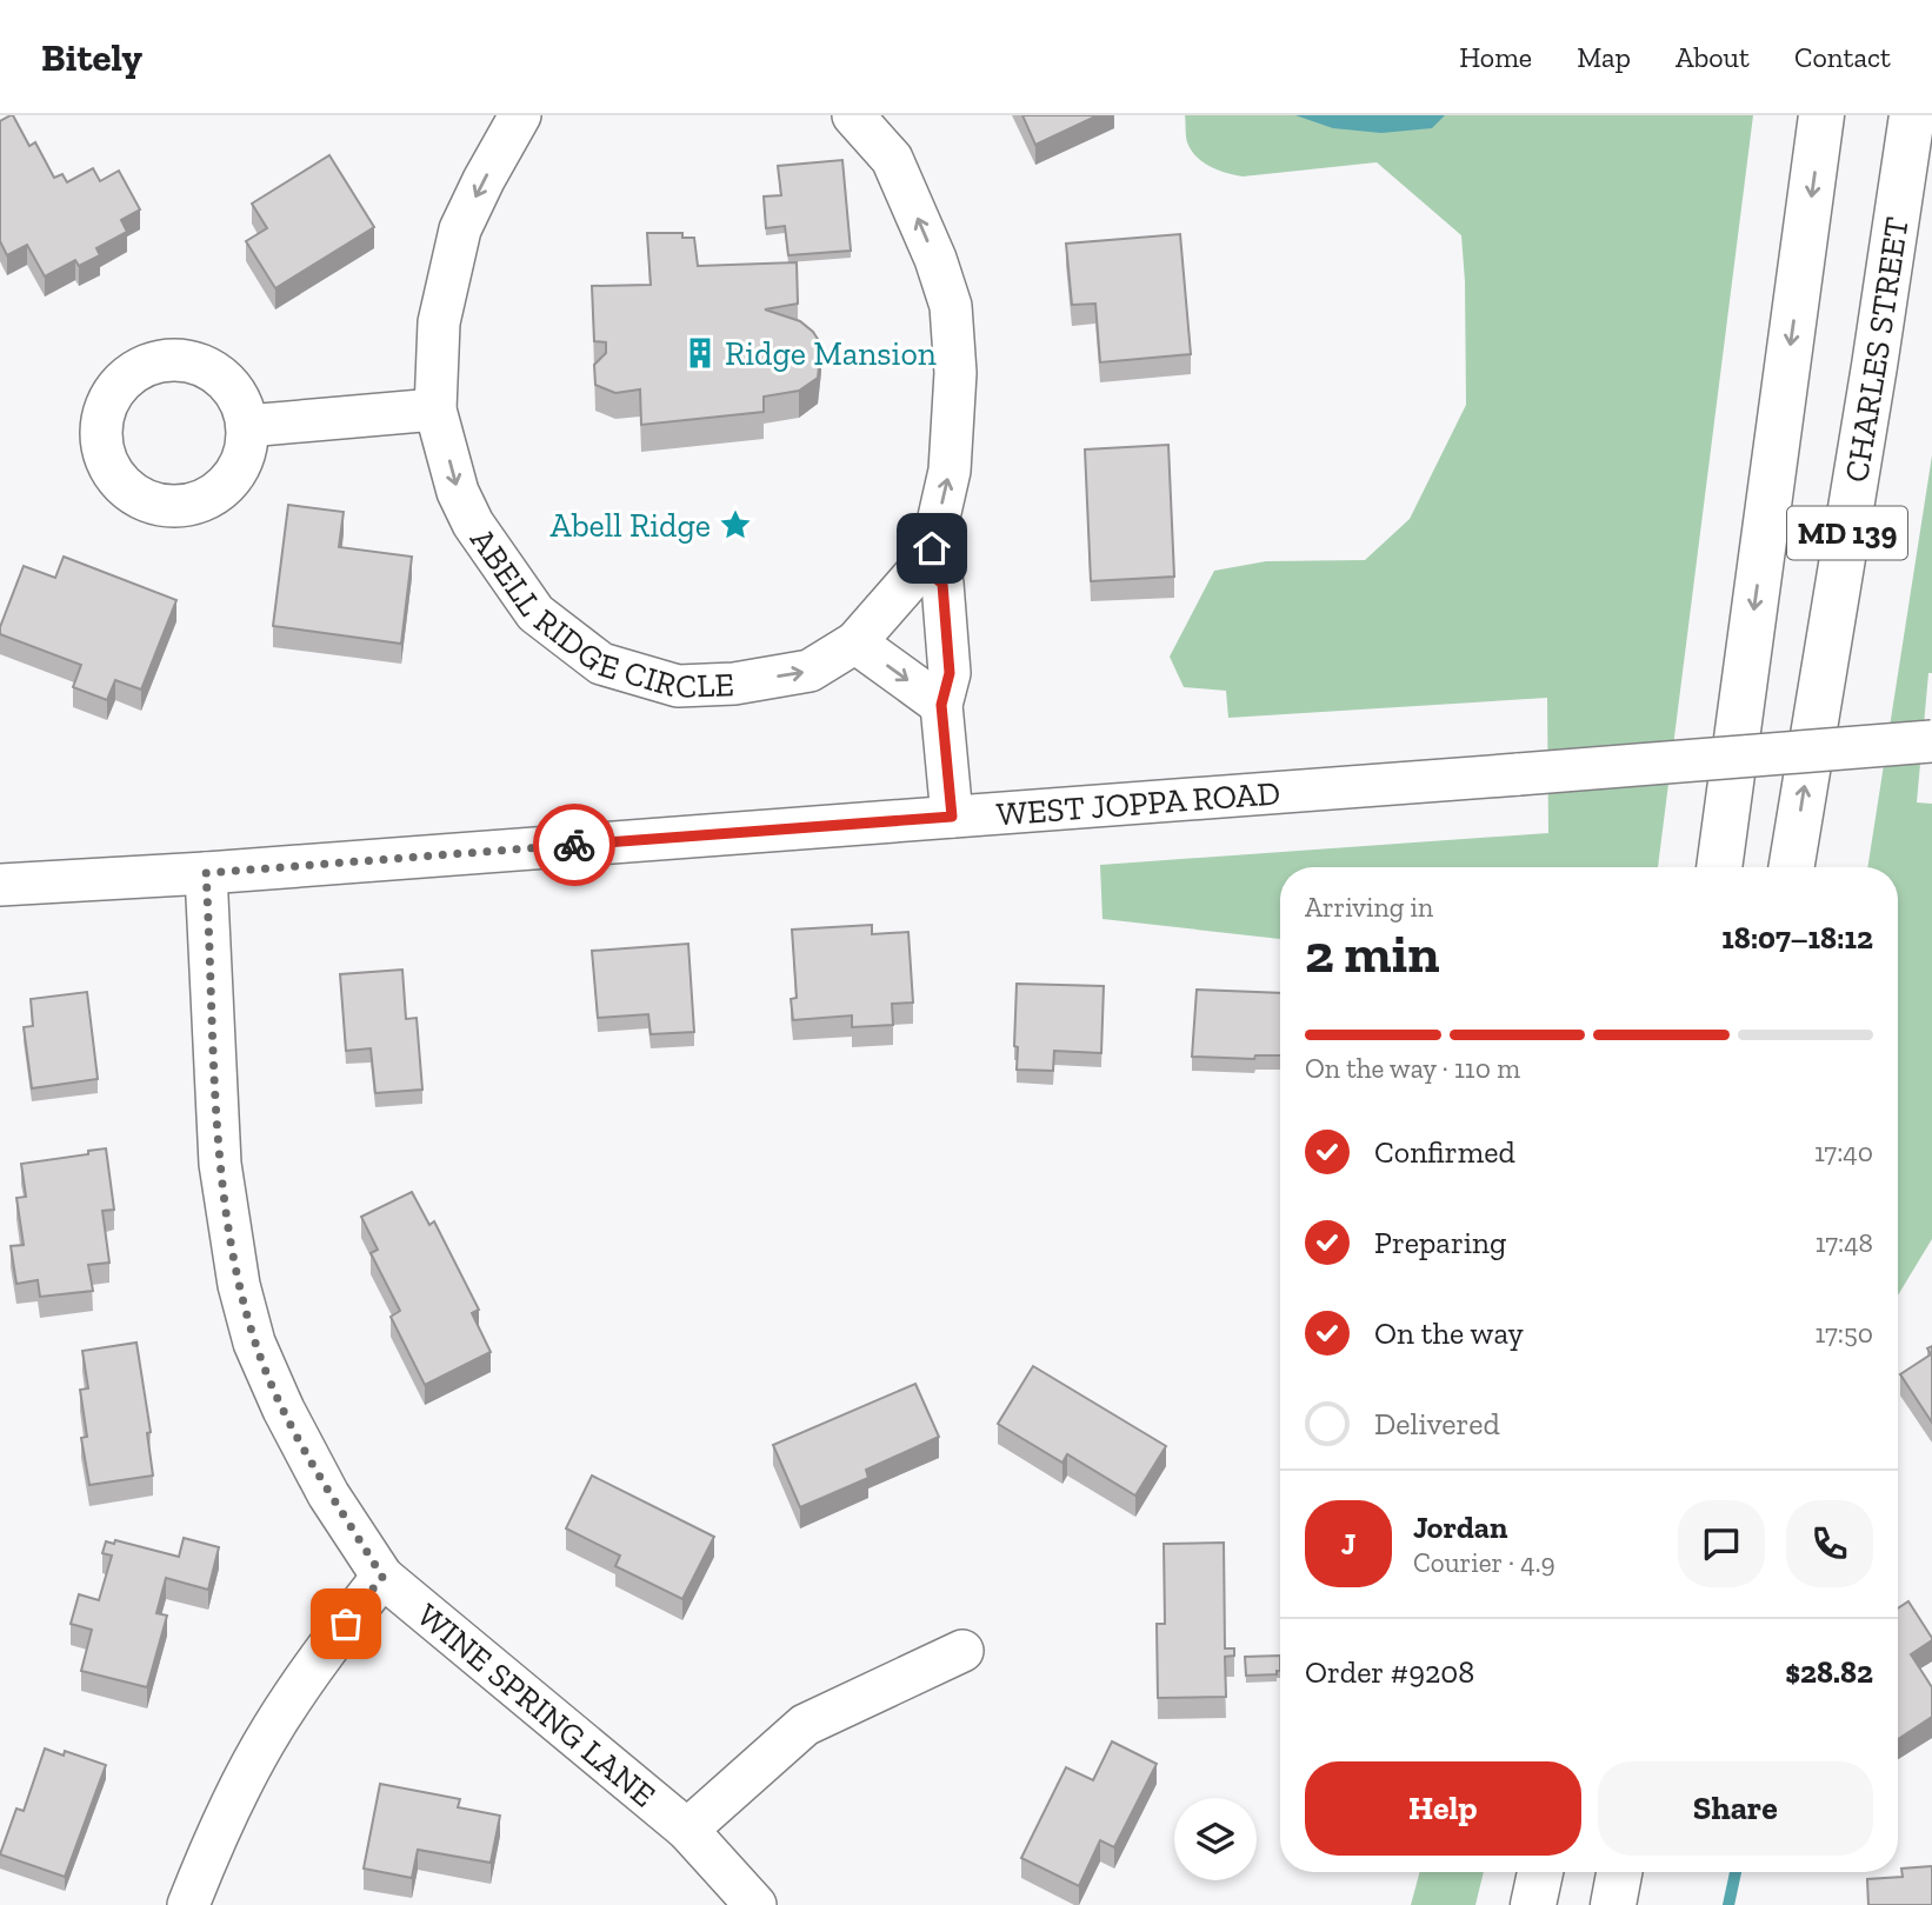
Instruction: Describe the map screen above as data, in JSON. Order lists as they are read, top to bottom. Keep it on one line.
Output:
{"streets":{"main road":["CHARLES STREET","MD 139"],"street":["ABELL RIDGE CIRCLE","WEST JOPPA ROAD","WINE SPRING LANE"]},"crossings":[["WEST JOPPA ROAD","WINE SPRING LANE"]],"places":{"building":["Ridge Mansion"],"place":["Abell Ridge"]},"page":{"header":"Bitely","nav":["Home","Map","About","Contact"],"heading":["2 min","Arriving in","18:07–18:12"],"panel":["Jordan","Courier · 4.9","Order #9208","$28.82"],"bar":"On the way · 110 m","list":[["Confirmed","17:40"],["Preparing","17:48"],["On the way","17:50"],"Delivered"],"round":"J","buttons":["Help","Share"]}}
